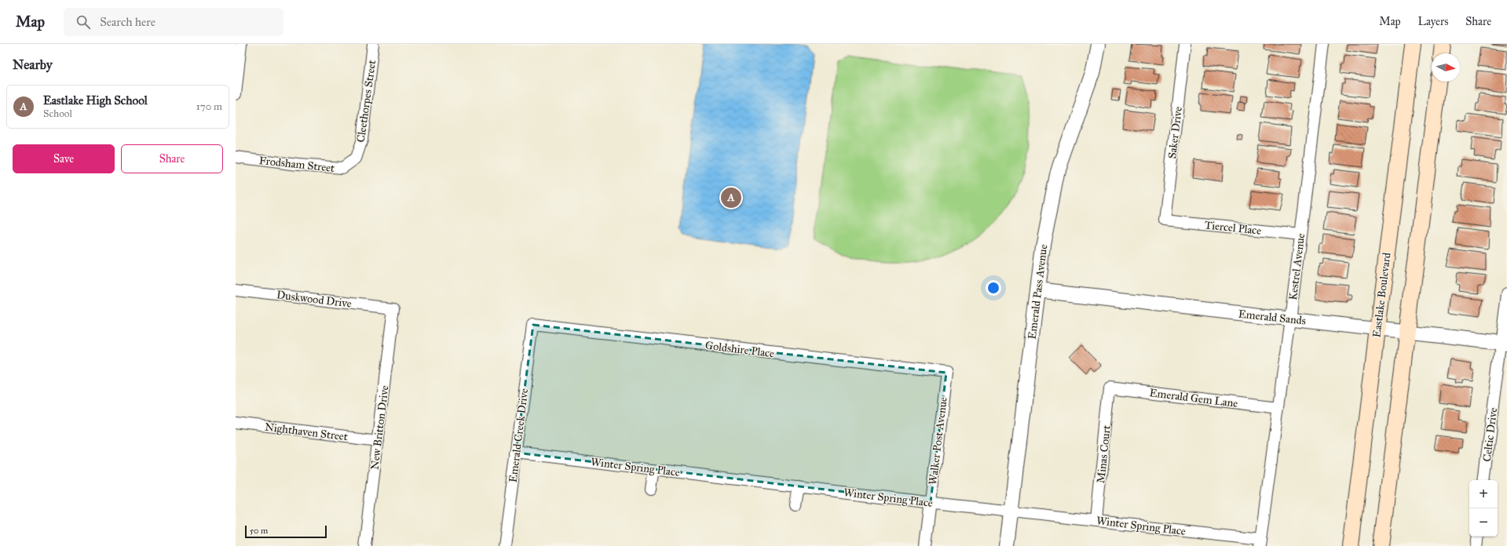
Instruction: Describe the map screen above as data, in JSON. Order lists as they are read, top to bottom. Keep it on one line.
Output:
{"streets":{"main road":["Eastlake Boulevard"],"street":["Cleethorpes Street","Saker Drive","Frodsham Street","Tiercel Place","Kestrel Avenue","Emerald Pass Avenue","Duskwood Drive","Emerald Sands","Goldshire Place","Emerald Gem Lane","New Britton Drive","Nighthaven Street","Celtic Drive","Emerald Creek Drive","Walker Post Avenue","Minas Court","Winter Spring Place"]},"crossings":[["Cleethorpes Street","Frodsham Street"],["Saker Drive","Tiercel Place"],["Tiercel Place","Kestrel Avenue"],["Kestrel Avenue","Emerald Sands"],["Kestrel Avenue","Emerald Gem Lane"],["Kestrel Avenue","Winter Spring Place"],["Emerald Pass Avenue","Emerald Sands"],["Emerald Pass Avenue","Winter Spring Place"],["Eastlake Boulevard","Emerald Sands"],["Duskwood Drive","New Britton Drive"],["Emerald Sands","Celtic Drive"],["Goldshire Place","Emerald Creek Drive"],["Goldshire Place","Walker Post Avenue"],["Emerald Gem Lane","Minas Court"],["New Britton Drive","Nighthaven Street"],["Emerald Creek Drive","Winter Spring Place"],["Walker Post Avenue","Winter Spring Place"],["Minas Court","Winter Spring Place"]],"scale_bar":"50 m","north":"right","page":{"header":"Map","search":"Search here","nav":["Map","Layers","Share"],"heading":"Nearby","list":[{"mark":"A","name":"Eastlake High School","note":"School","value":"170 m"}],"buttons":["Save","Share"],"pins":"A","map_buttons":["+","−"],"scale":"50 m"}}
